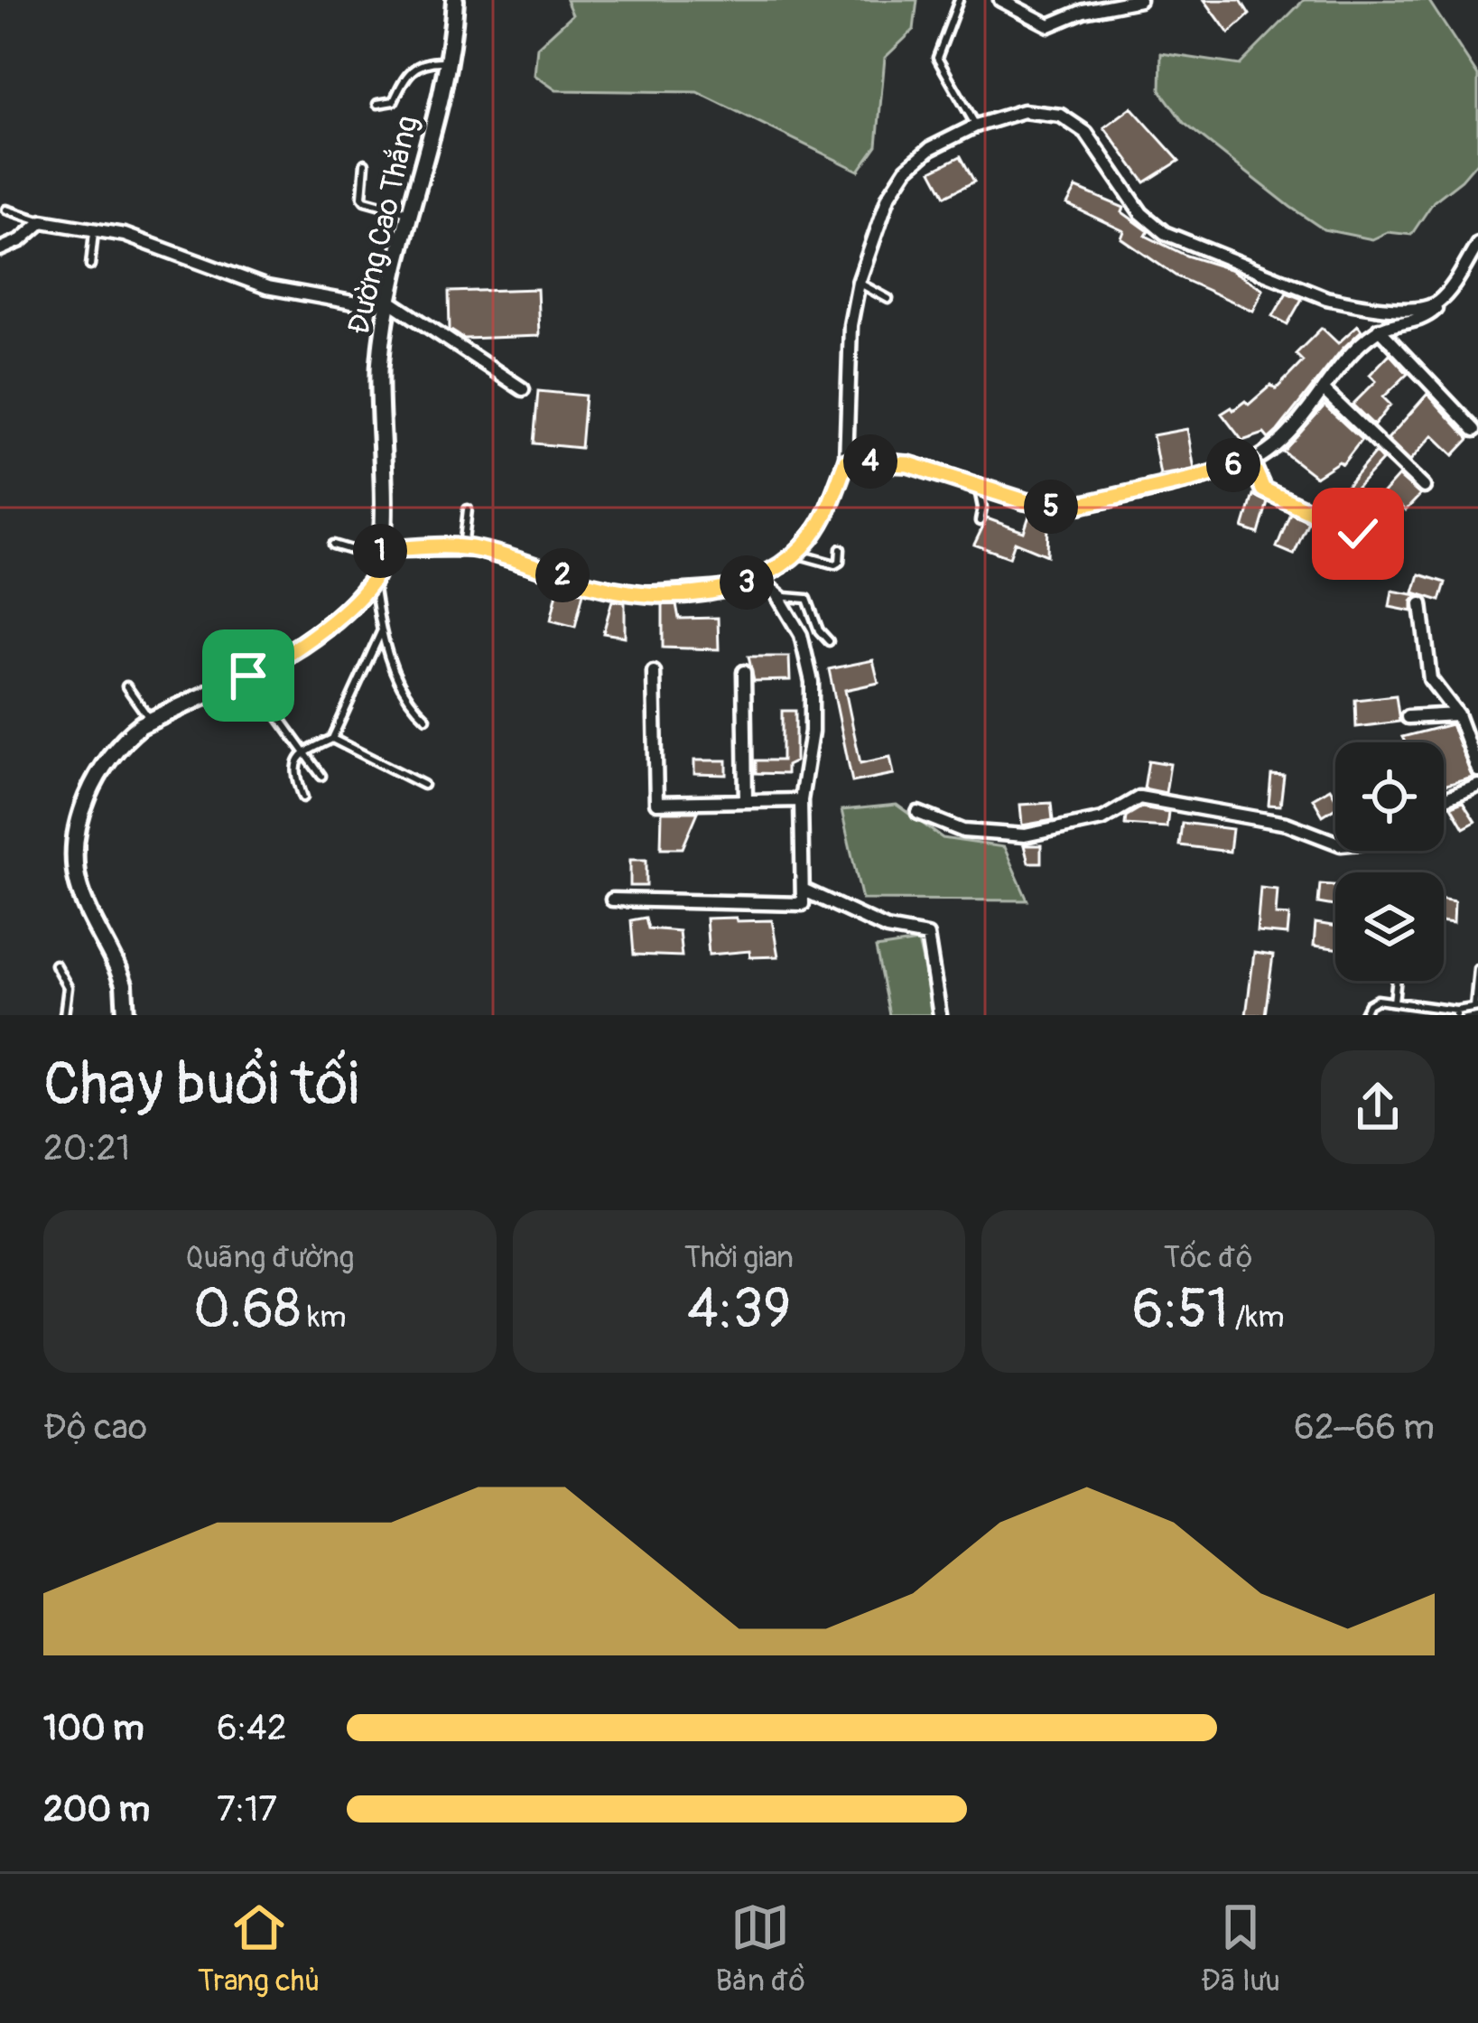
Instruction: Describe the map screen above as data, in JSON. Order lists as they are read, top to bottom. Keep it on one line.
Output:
{"streets":{"street":["Đường Cao Thắng"]},"page":{"pins":["4","6","5","1","2","3"],"heading":["Chạy buổi tối","20:21"],"stats":[["Quãng đường","0.68 km"],["Thời gian","4:39"],["Tốc độ","6:51 /km"]],"chart":["Độ cao","62–66 m"],"list":[{"name":"100 m","note":"6:42"},{"name":"200 m","note":"7:17"}],"tabs":["Trang chủ","Bản đồ","Đã lưu"]}}
